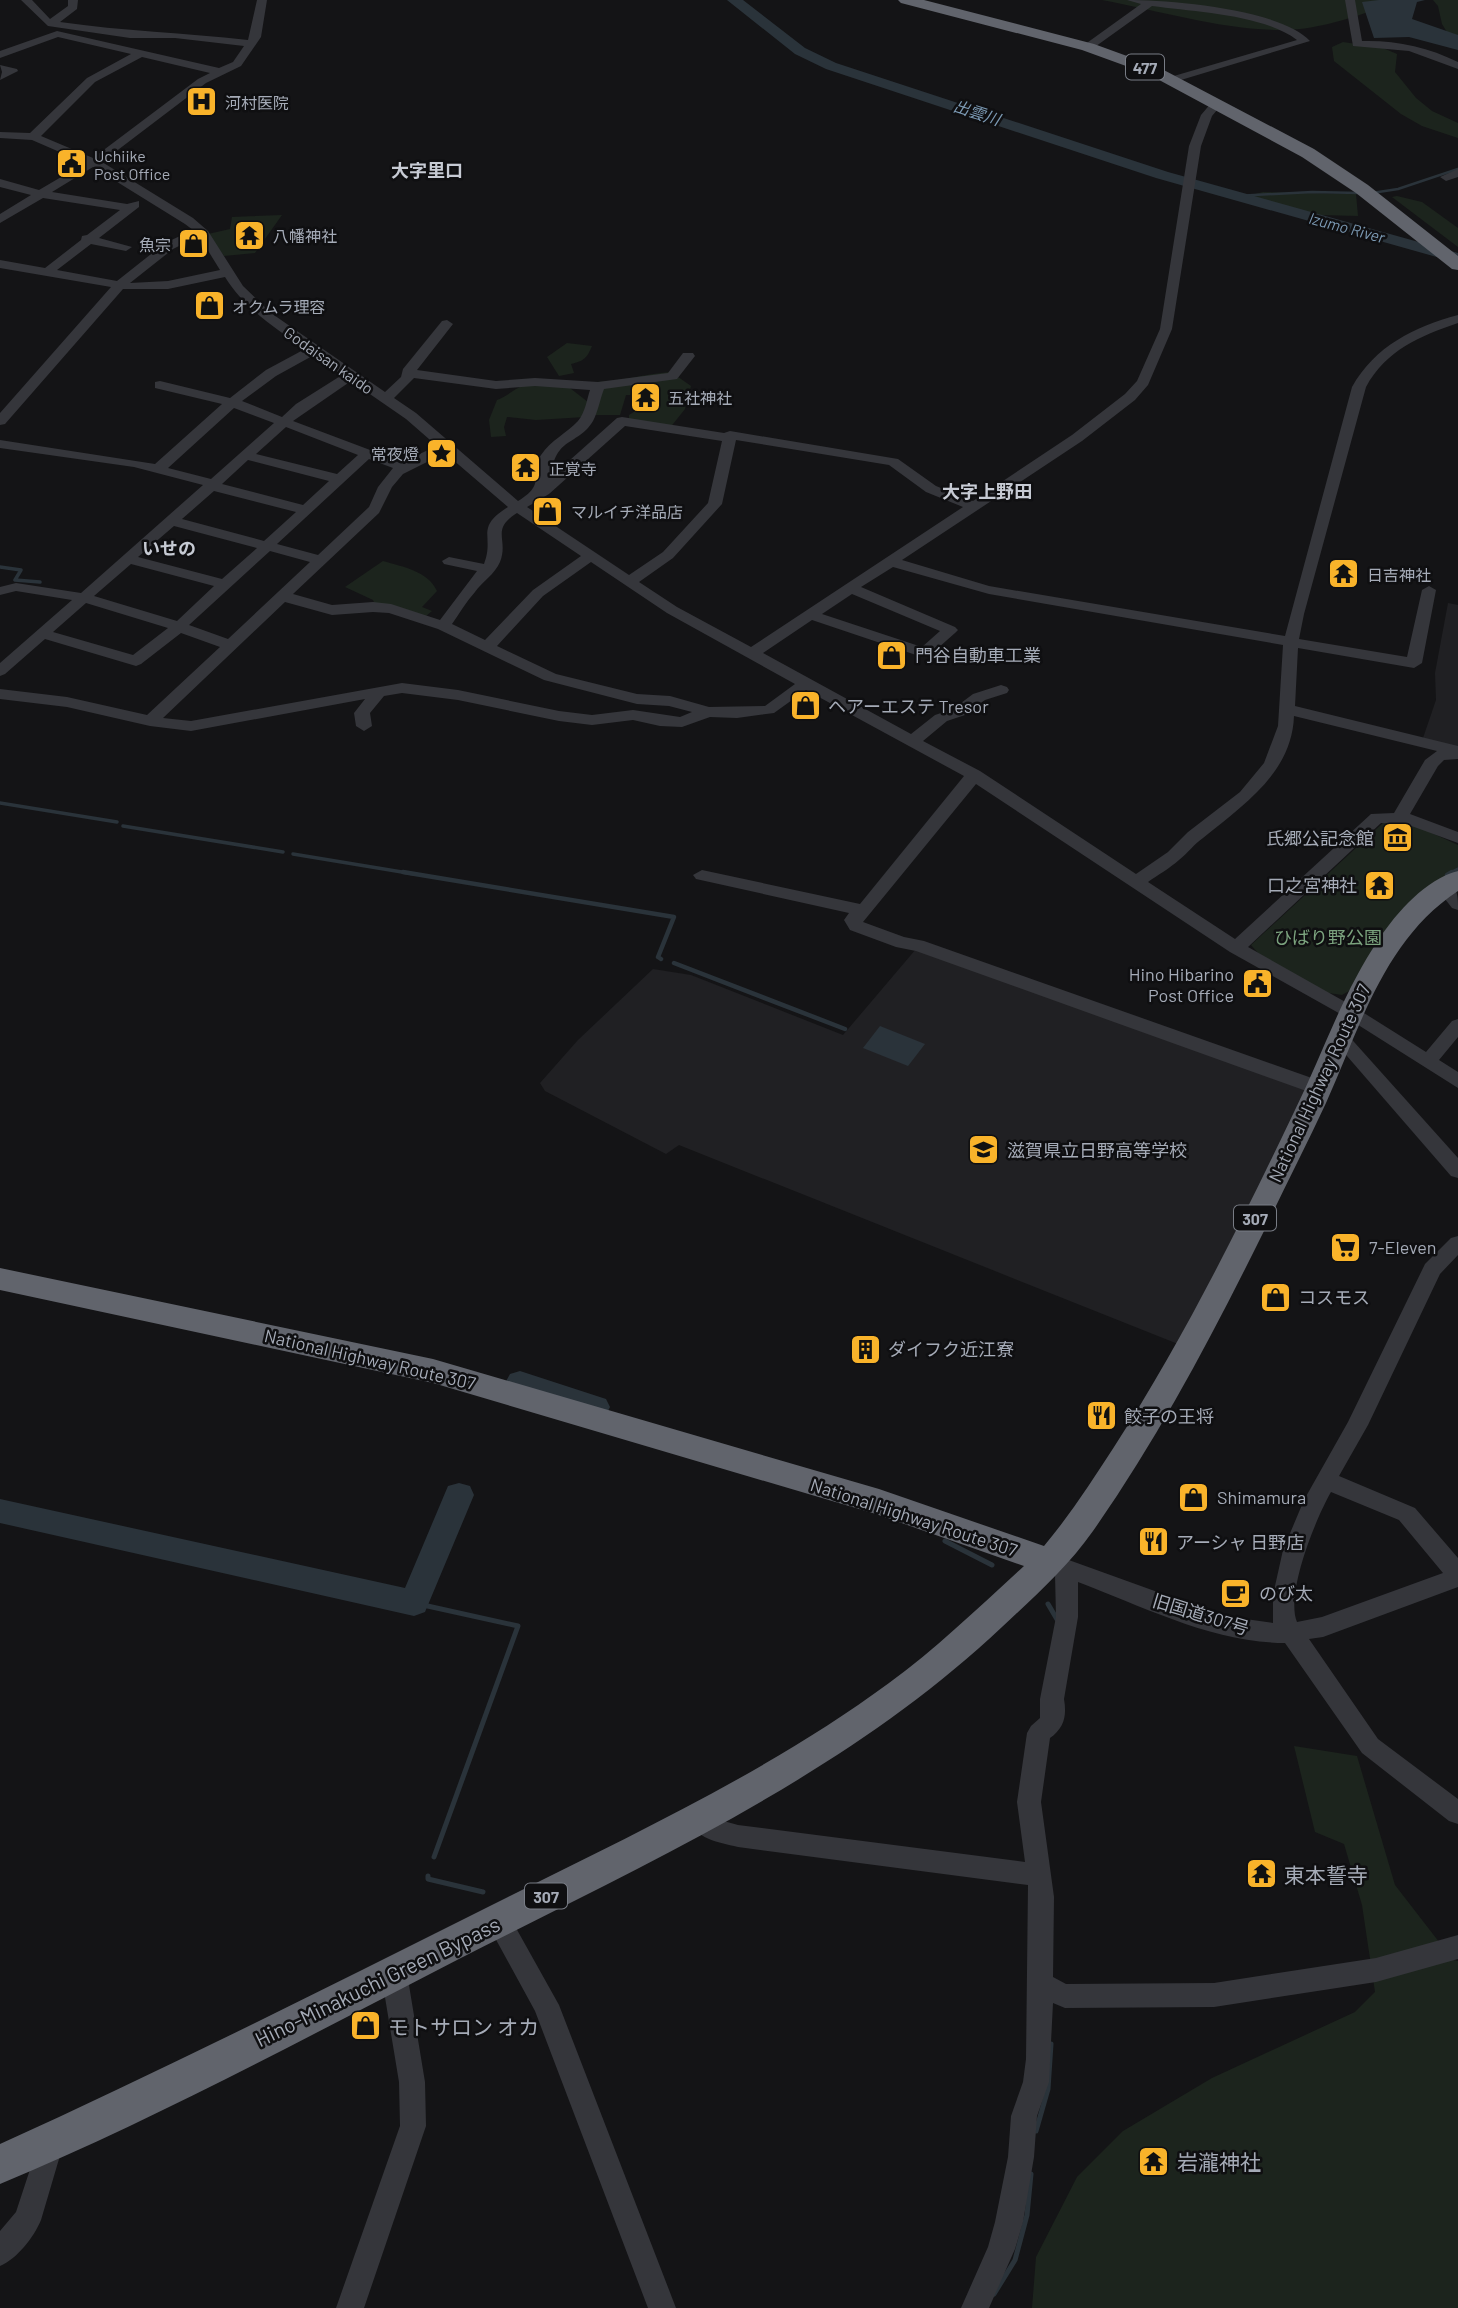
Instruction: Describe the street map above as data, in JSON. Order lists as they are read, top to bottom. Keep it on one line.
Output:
{"streets":{"highway":["477","National Highway Route 307","307","Hino-Minakuchi Green Bypass"],"street":["Godaisan kaido","旧国道307号"]},"crossings":[["National Highway Route 307","旧国道307号"],["National Highway Route 307","Hino-Minakuchi Green Bypass"],["旧国道307号","Hino-Minakuchi Green Bypass"]],"districts":["大字里口","大字上野田","いせの"],"water":["出雲川","Izumo River"],"parks":["ひばり野公園"],"places":{"hospital":["河村医院"],"public building":["Uchiike Post Office","Hino Hibarino Post Office"],"temple":["八幡神社","五社神社","正覚寺","日吉神社","口之宮神社","東本誓寺","岩瀧神社"],"shop":["魚宗","オクムラ理容","マルイチ洋品店","門谷自動車工業","ヘアーエステ Tresor","コスモス","Shimamura","モトサロン オカ"],"place":["常夜燈"],"museum":["氏郷公記念館"],"school or university":["滋賀県立日野高等学校"],"supermarket":["7-Eleven"],"building":["ダイフク近江寮"],"restaurant":["餃子の王将","アーシャ 日野店"],"cafe":["のび太"]}}
